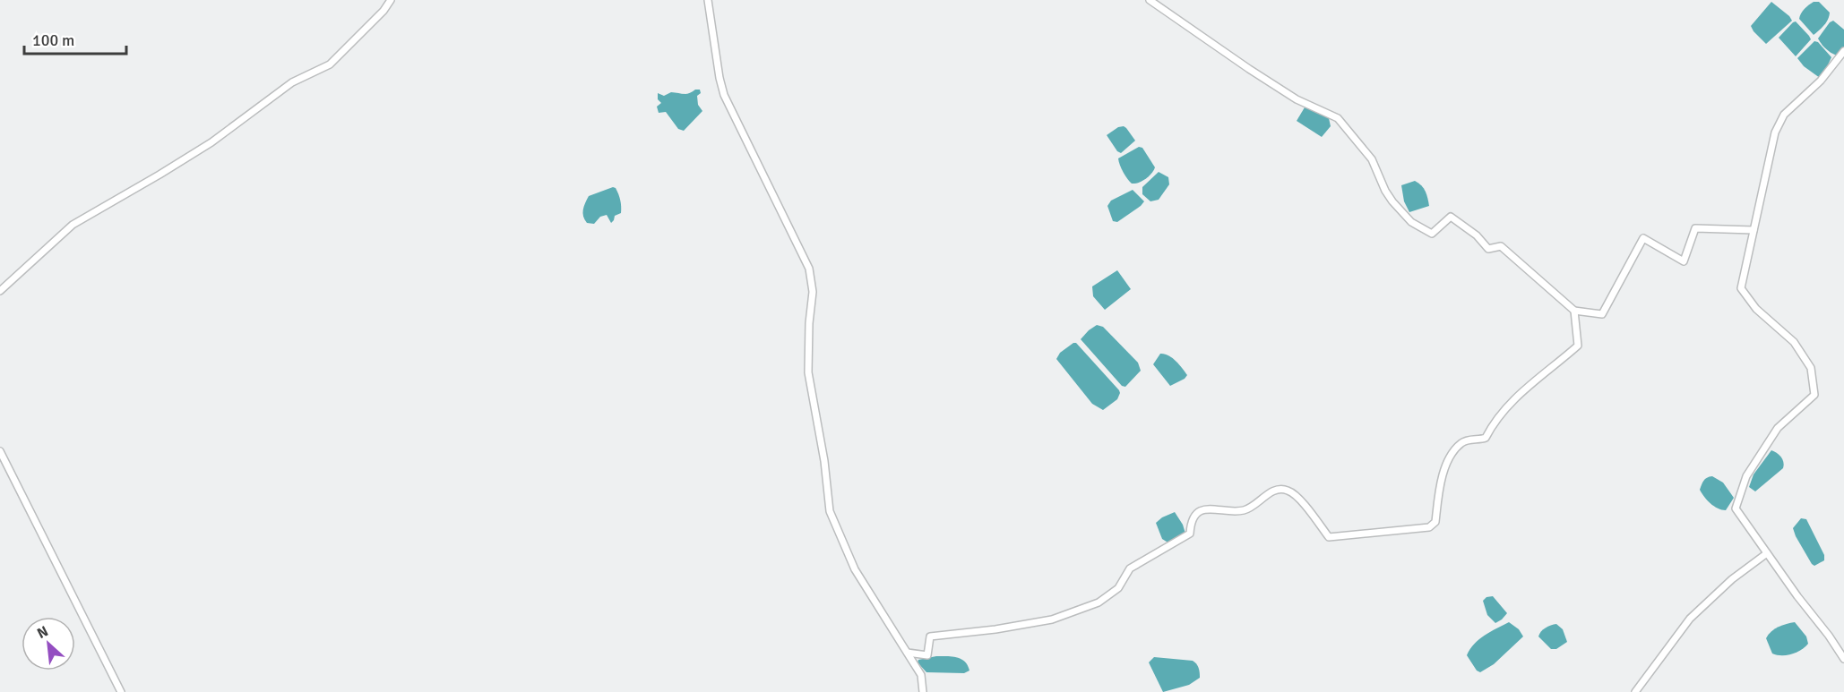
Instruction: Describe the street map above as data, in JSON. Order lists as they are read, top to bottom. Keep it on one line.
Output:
{"scale_bar":"100 m","north":"top left"}
